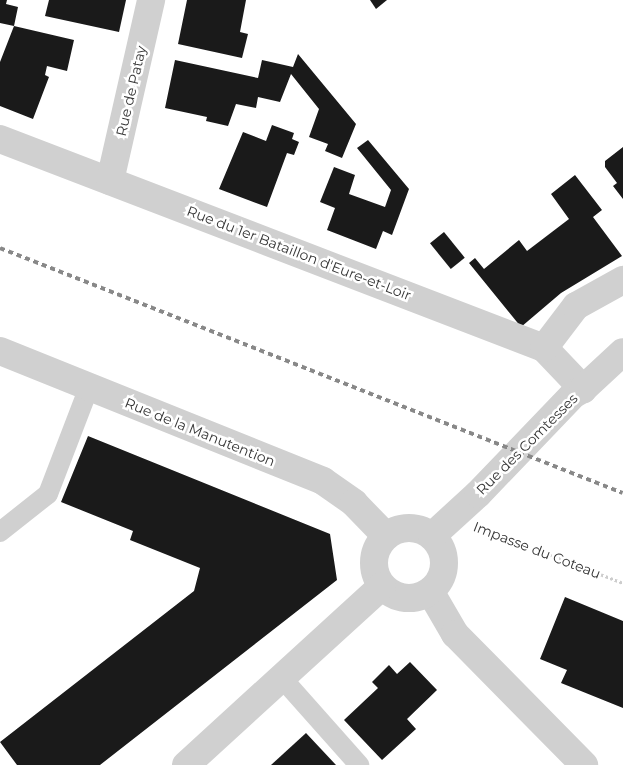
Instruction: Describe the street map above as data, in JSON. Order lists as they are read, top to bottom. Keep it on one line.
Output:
{"streets":{"street":["Rue de Patay","Rue du 1er Bataillon d'Eure-et-Loir","Rue de la Manutention","Rue des Comtesses"],"path":["Impasse du Coteau"]},"crossings":[["Rue de Patay","Rue du 1er Bataillon d'Eure-et-Loir"],["Rue du 1er Bataillon d'Eure-et-Loir","Rue des Comtesses"],["Rue de la Manutention","Rue des Comtesses"],["Rue des Comtesses","Impasse du Coteau"]]}
